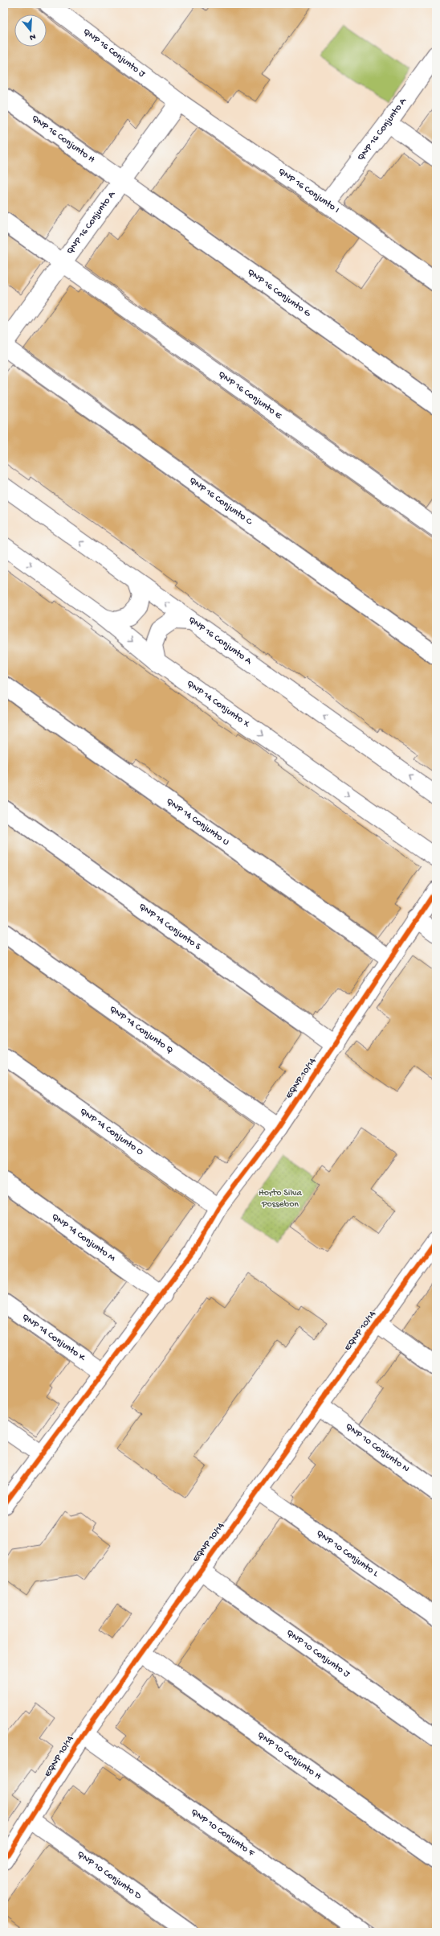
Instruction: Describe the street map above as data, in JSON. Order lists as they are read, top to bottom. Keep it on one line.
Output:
{"streets":{"street":["QNP 16 Conjunto J","QNP 16 Conjunto A","QNP 16 Conjunto H","QNP 16 Conjunto I","QNP 16 Conjunto G","QNP 16 Conjunto E","QNP 16 Conjunto C","QNP 14 Conjunto X","QNP 14 Conjunto U","QNP 14 Conjunto S","QNP 14 Conjunto Q","EQNP 10/14","QNP 14 Conjunto O","QNP 14 Conjunto M","QNP 14 Conjunto K","QNP 10 Conjunto N","QNP 10 Conjunto L","QNP 10 Conjunto J","QNP 10 Conjunto H","QNP 10 Conjunto F","QNP 10 Conjunto D"]},"crossings":[["QNP 16 Conjunto J","QNP 16 Conjunto A"],["QNP 16 Conjunto J","QNP 16 Conjunto I"],["QNP 16 Conjunto A","QNP 16 Conjunto H"],["QNP 16 Conjunto A","QNP 16 Conjunto I"],["QNP 16 Conjunto A","QNP 16 Conjunto G"],["QNP 16 Conjunto A","QNP 16 Conjunto E"],["QNP 16 Conjunto H","QNP 16 Conjunto G"],["QNP 14 Conjunto U","EQNP 10/14"],["QNP 14 Conjunto S","EQNP 10/14"],["QNP 14 Conjunto Q","EQNP 10/14"],["EQNP 10/14","QNP 14 Conjunto O"],["EQNP 10/14","QNP 14 Conjunto M"],["EQNP 10/14","QNP 14 Conjunto K"],["EQNP 10/14","QNP 10 Conjunto N"],["EQNP 10/14","QNP 10 Conjunto L"],["EQNP 10/14","QNP 10 Conjunto J"],["EQNP 10/14","QNP 10 Conjunto H"],["EQNP 10/14","QNP 10 Conjunto F"],["EQNP 10/14","QNP 10 Conjunto D"]],"one_way":["QNP 16 Conjunto A","QNP 14 Conjunto X"],"parks":["Horto Silva Possebon"],"north":"bottom"}
